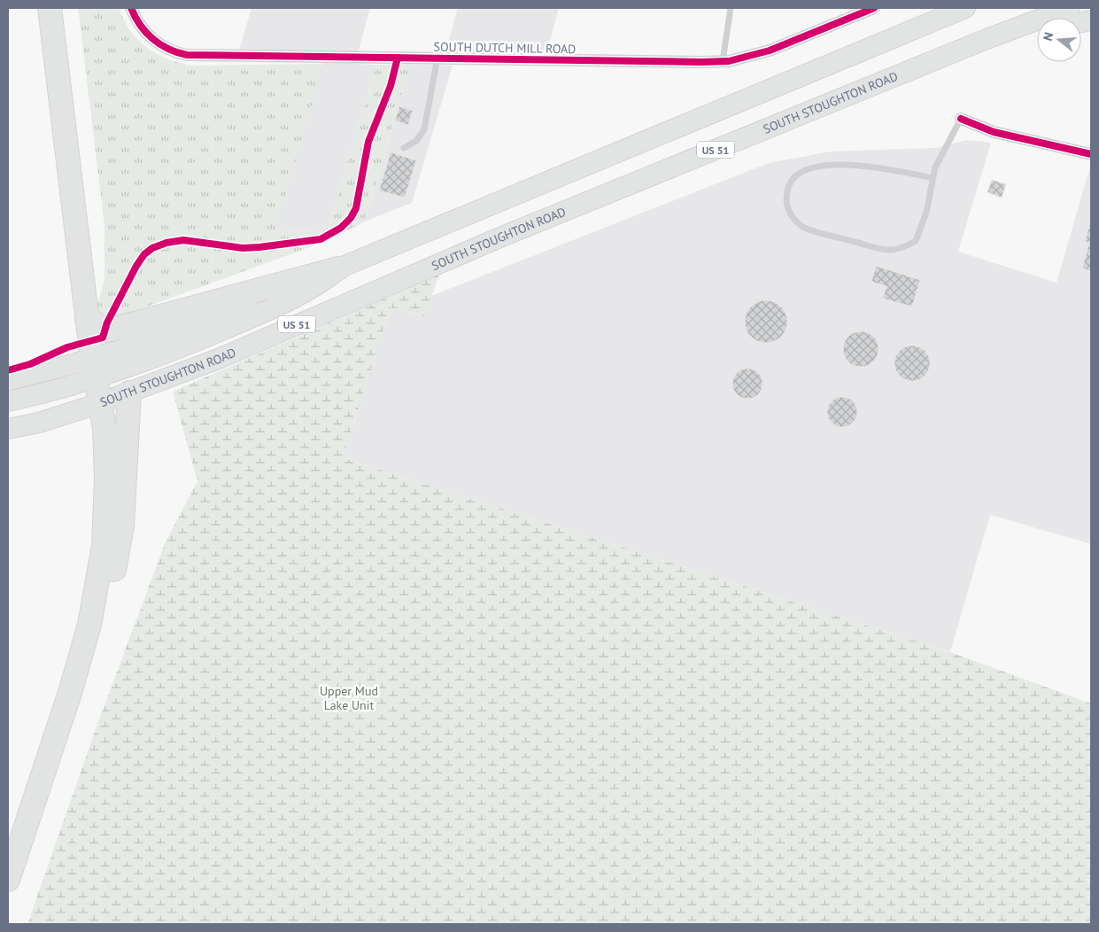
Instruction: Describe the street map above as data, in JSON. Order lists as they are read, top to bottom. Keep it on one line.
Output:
{"streets":{"main road":["SOUTH STOUGHTON ROAD","US 51"],"street":["SOUTH DUTCH MILL ROAD"]},"crossings":[["SOUTH STOUGHTON ROAD","US 51"]],"parks":["Upper Mud Lake Unit"],"north":"left"}
